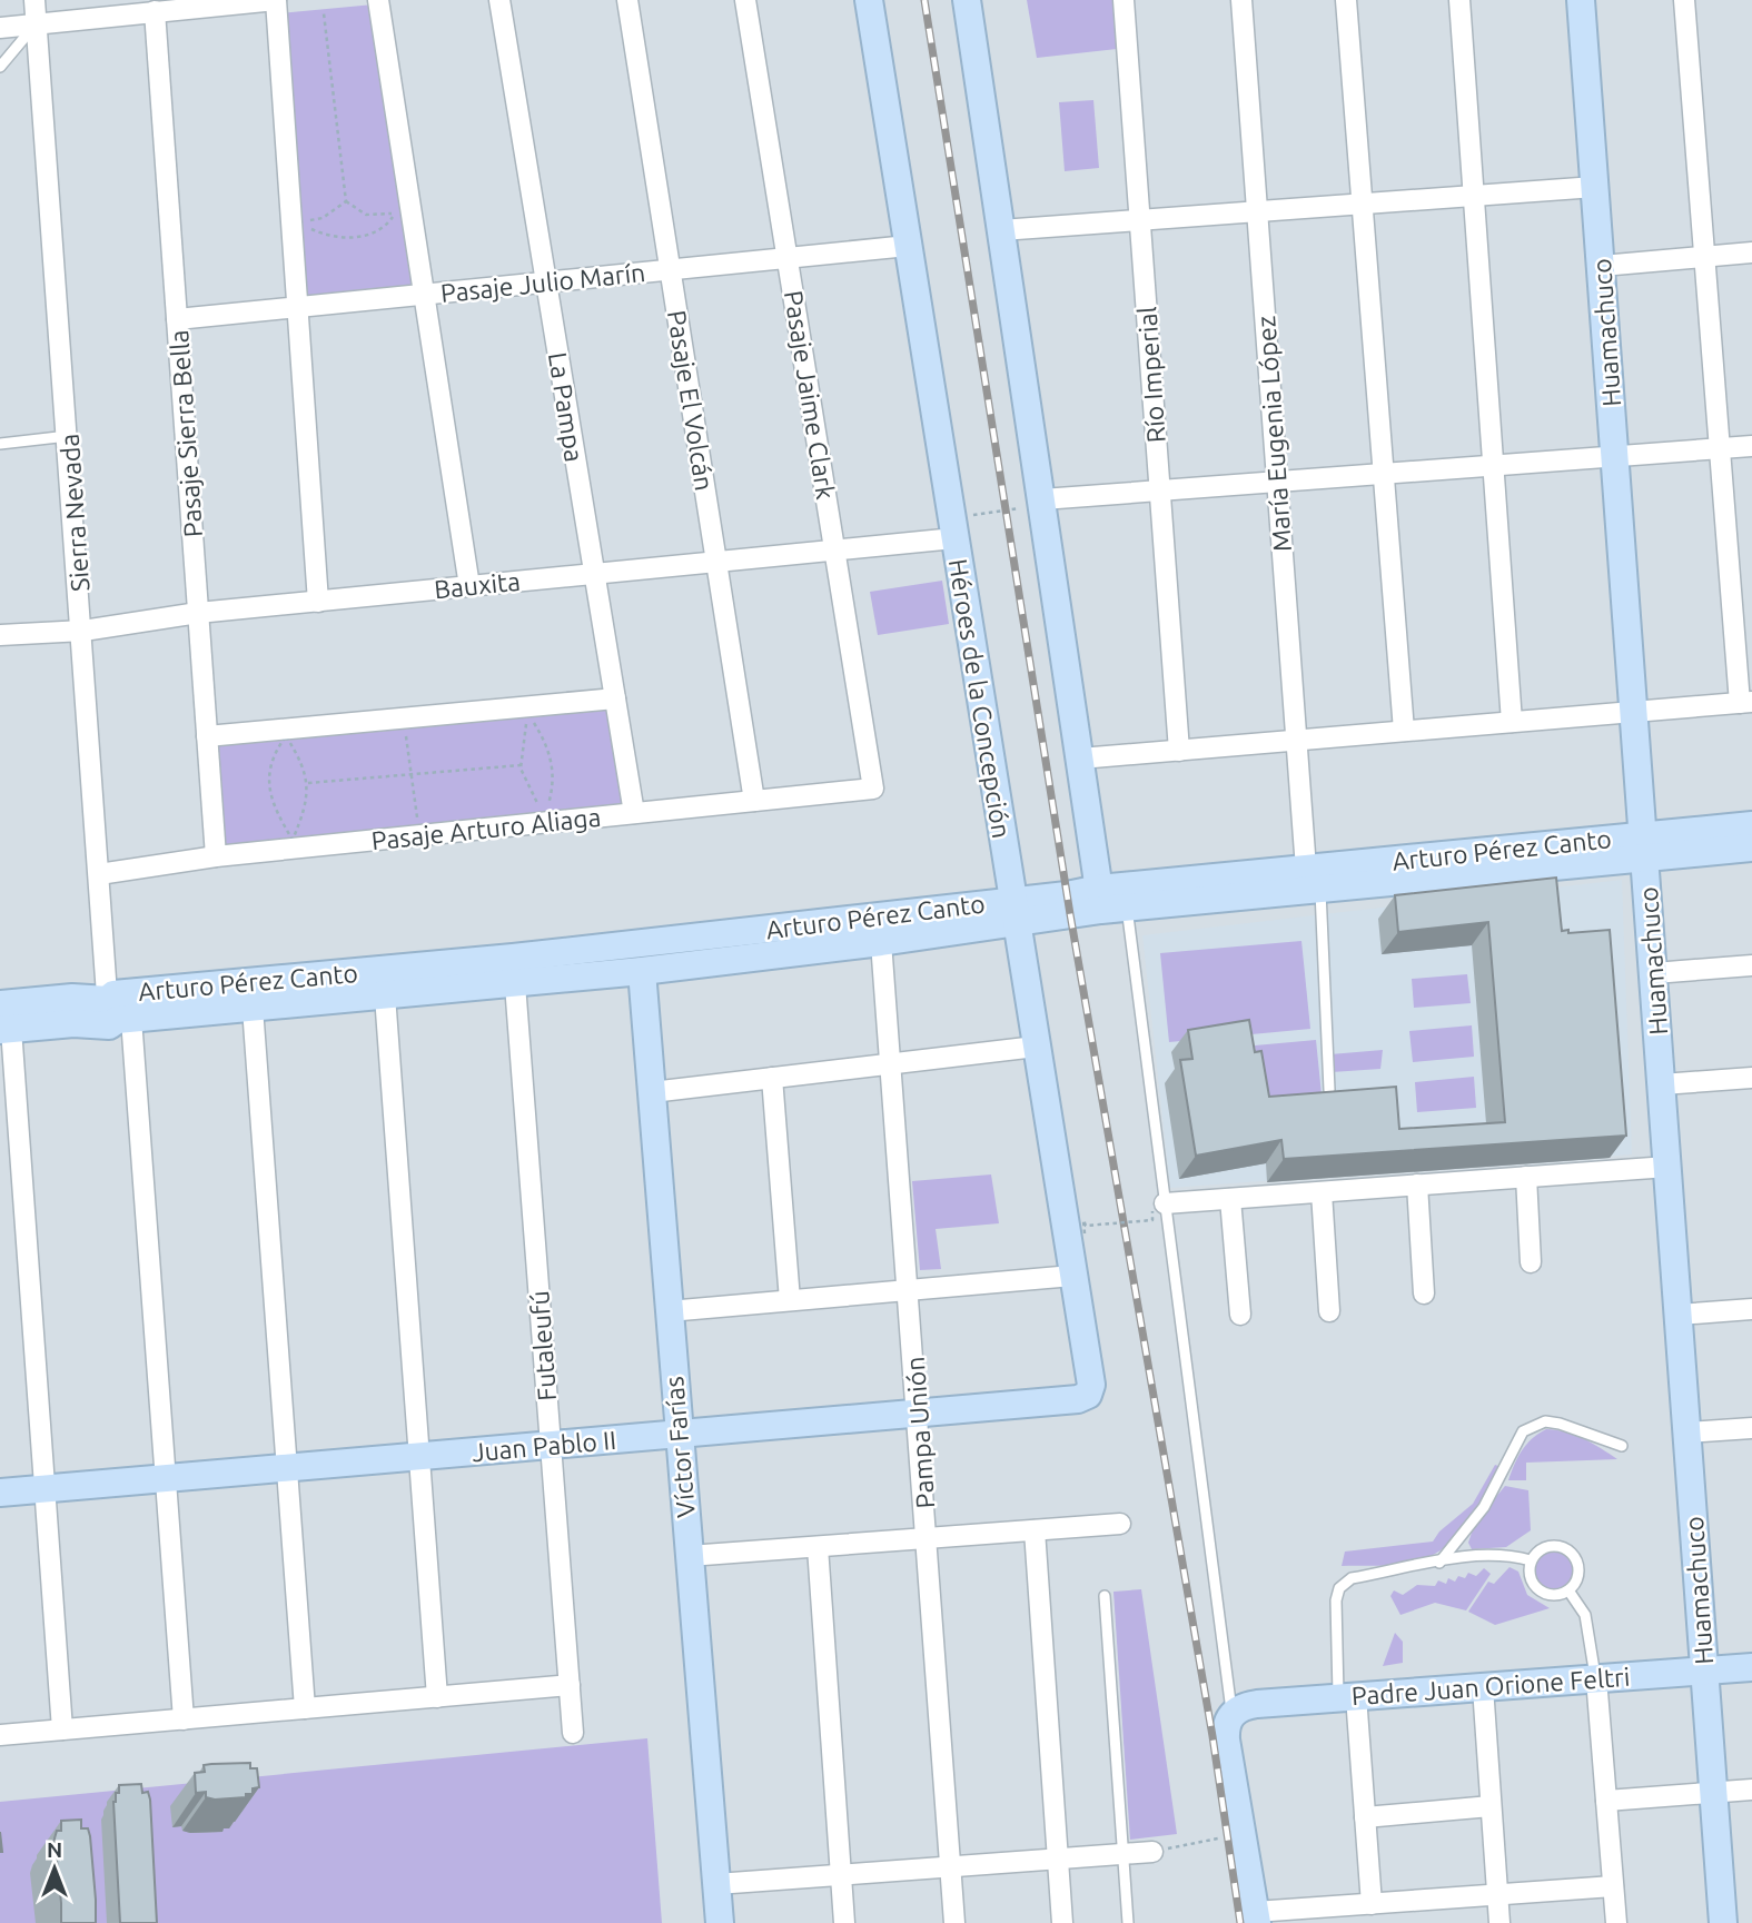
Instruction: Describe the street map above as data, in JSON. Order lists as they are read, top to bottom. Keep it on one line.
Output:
{"streets":{"street":["Pasaje Julio Marín","Huamachuco","Río Imperial","Pasaje Jaime Clark","Pasaje El Volcán","La Pampa","Pasaje Sierra Bella","María Eugenia López","Sierra Nevada","Bauxita","Héroes de la Concepción","Pasaje Arturo Aliaga","Arturo Pérez Canto","Futaleufú","Pampa Unión","Juan Pablo II","Víctor Farías","Padre Juan Orione Feltri"]},"crossings":[["Pasaje Julio Marín","Pasaje Jaime Clark"],["Pasaje Julio Marín","Pasaje El Volcán"],["Pasaje Julio Marín","La Pampa"],["Pasaje Julio Marín","Pasaje Sierra Bella"],["Pasaje Julio Marín","Héroes de la Concepción"],["Huamachuco","Arturo Pérez Canto"],["Huamachuco","Padre Juan Orione Feltri"],["Pasaje Jaime Clark","Bauxita"],["Pasaje Jaime Clark","Pasaje Arturo Aliaga"],["Pasaje El Volcán","Bauxita"],["Pasaje El Volcán","Pasaje Arturo Aliaga"],["La Pampa","Bauxita"],["La Pampa","Pasaje Arturo Aliaga"],["Pasaje Sierra Bella","Bauxita"],["Pasaje Sierra Bella","Pasaje Arturo Aliaga"],["María Eugenia López","Arturo Pérez Canto"],["Sierra Nevada","Bauxita"],["Sierra Nevada","Pasaje Arturo Aliaga"],["Sierra Nevada","Arturo Pérez Canto"],["Sierra Nevada","Juan Pablo II"],["Bauxita","Héroes de la Concepción"],["Héroes de la Concepción","Arturo Pérez Canto"],["Héroes de la Concepción","Juan Pablo II"],["Arturo Pérez Canto","Futaleufú"],["Arturo Pérez Canto","Pampa Unión"],["Arturo Pérez Canto","Víctor Farías"],["Futaleufú","Juan Pablo II"],["Pampa Unión","Juan Pablo II"],["Juan Pablo II","Víctor Farías"]],"north":"top"}
